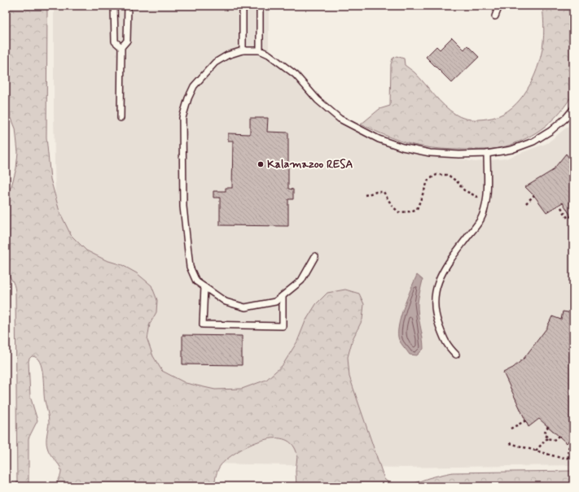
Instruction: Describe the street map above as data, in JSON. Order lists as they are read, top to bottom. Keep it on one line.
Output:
{"places":["Kalamazoo RESA"]}
